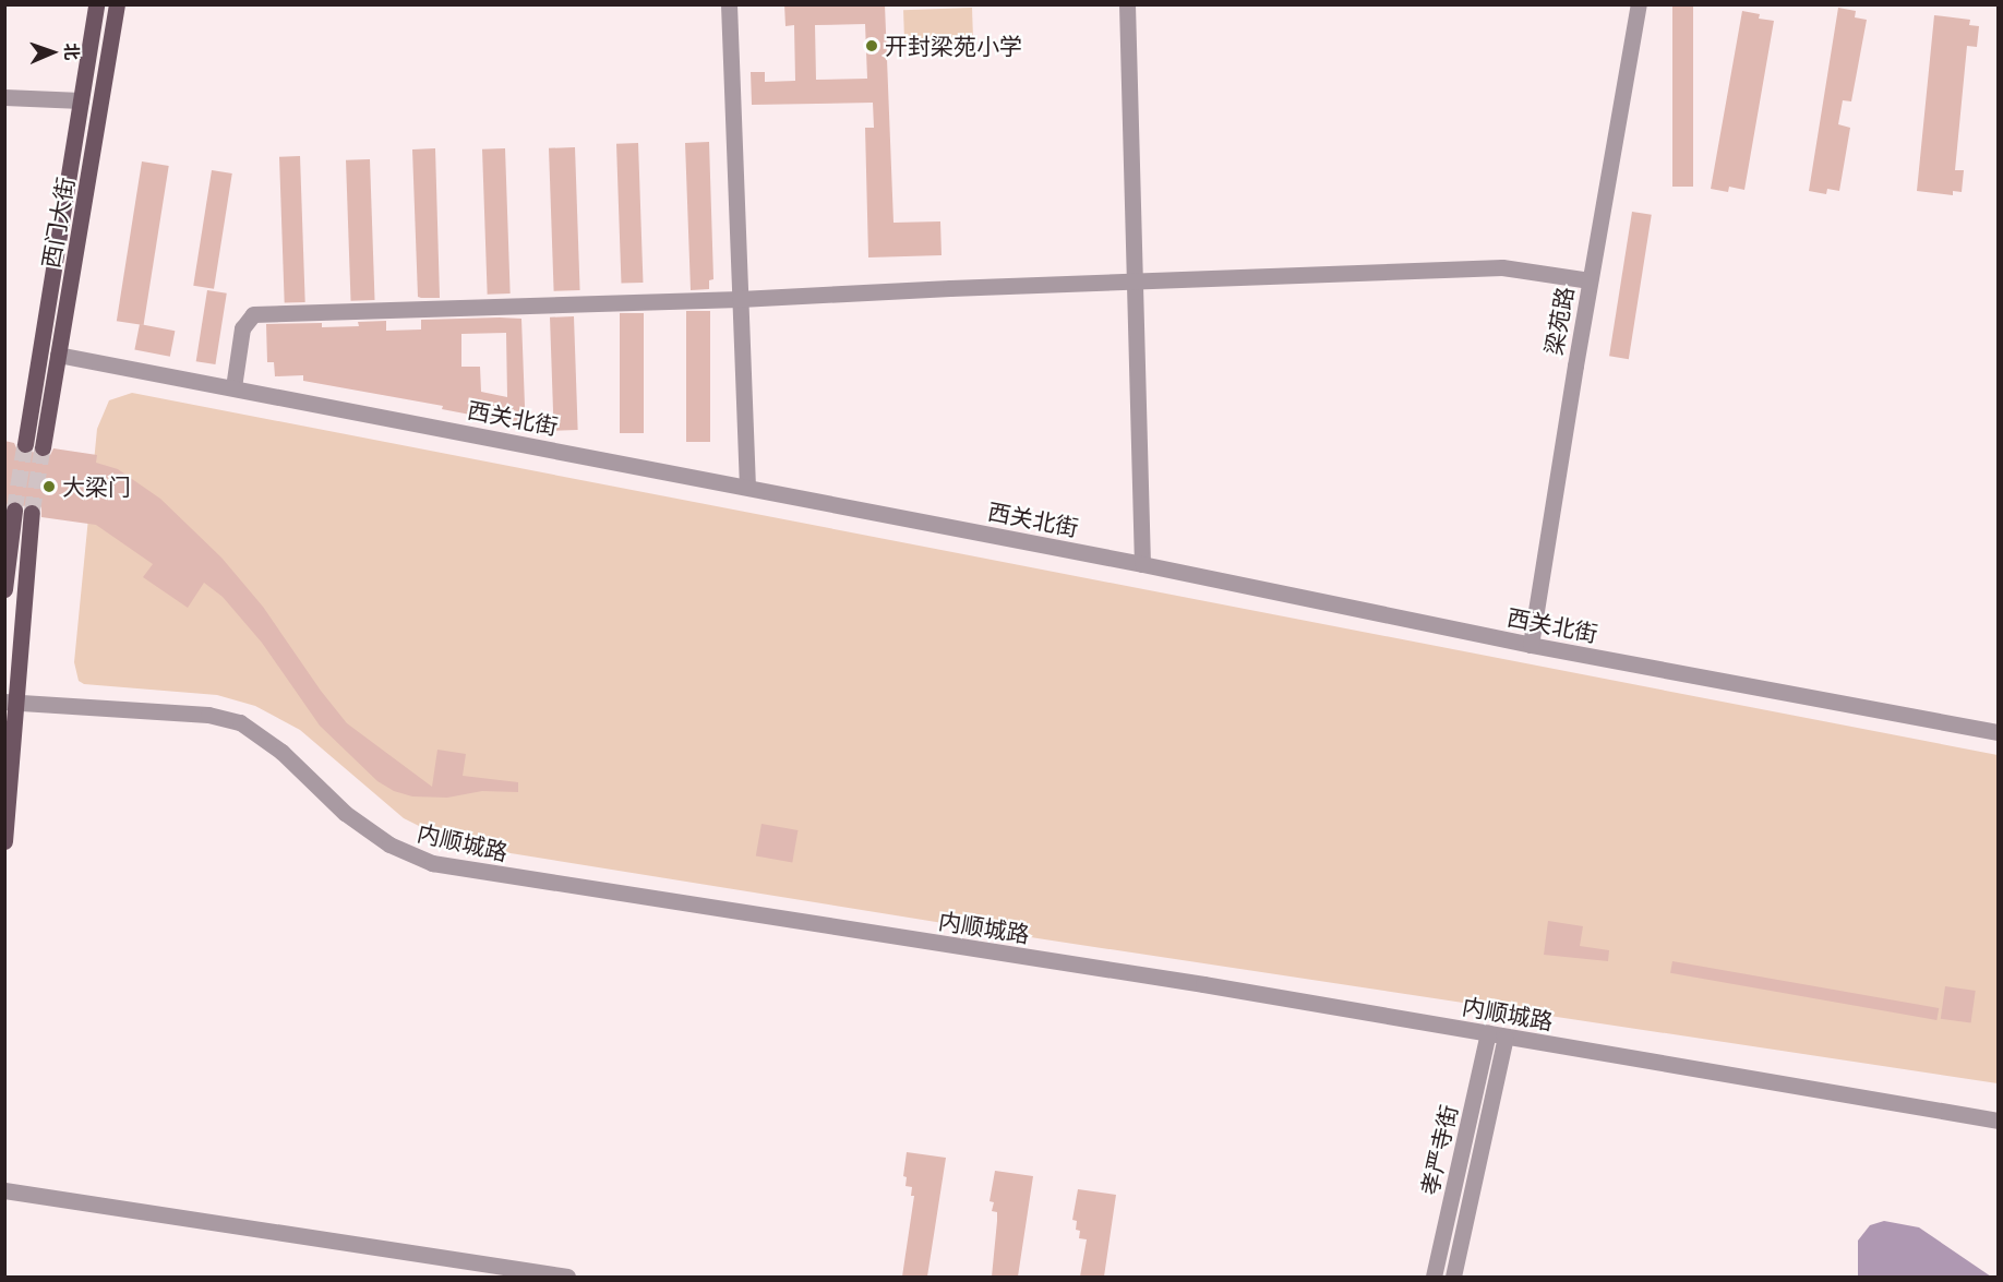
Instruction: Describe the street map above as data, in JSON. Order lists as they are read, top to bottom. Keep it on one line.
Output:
{"streets":{"main road":["西门大街"],"street":["梁苑路","西关北街","内顺城路","孝严寺街"]},"crossings":[["西门大街","西关北街"],["梁苑路","西关北街"],["内顺城路","孝严寺街"]],"places":["开封梁苑小学","大梁门"],"north":"right"}
